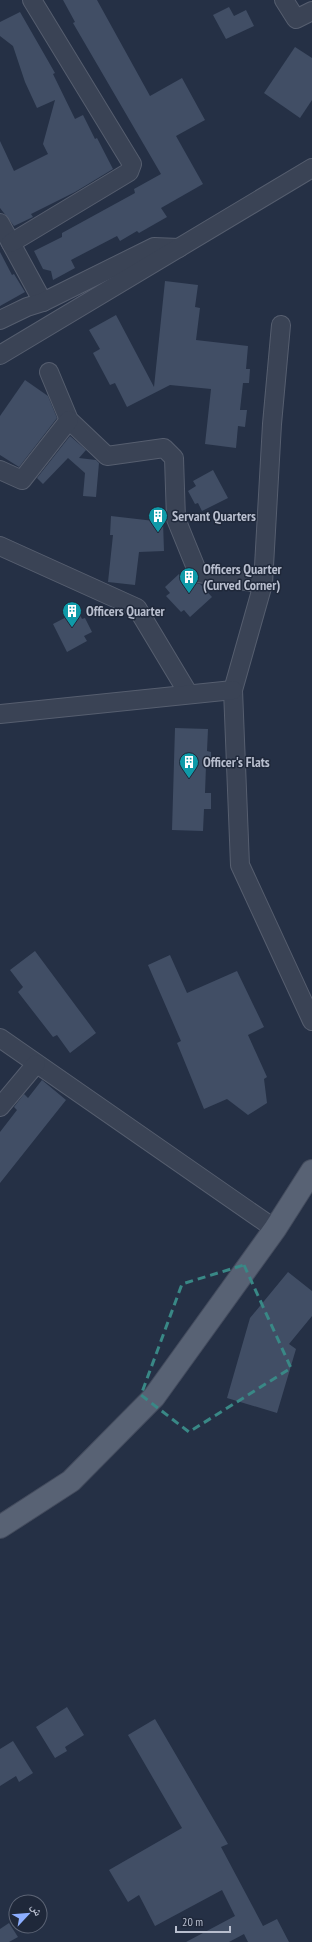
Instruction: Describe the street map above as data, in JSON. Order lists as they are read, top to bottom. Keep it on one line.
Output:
{"places":{"building":["Servant Quarters","Officers Quarter (Curved Corner)","Officers Quarter","Officer's Flats"]},"scale_bar":"20 m","north":"top right"}
